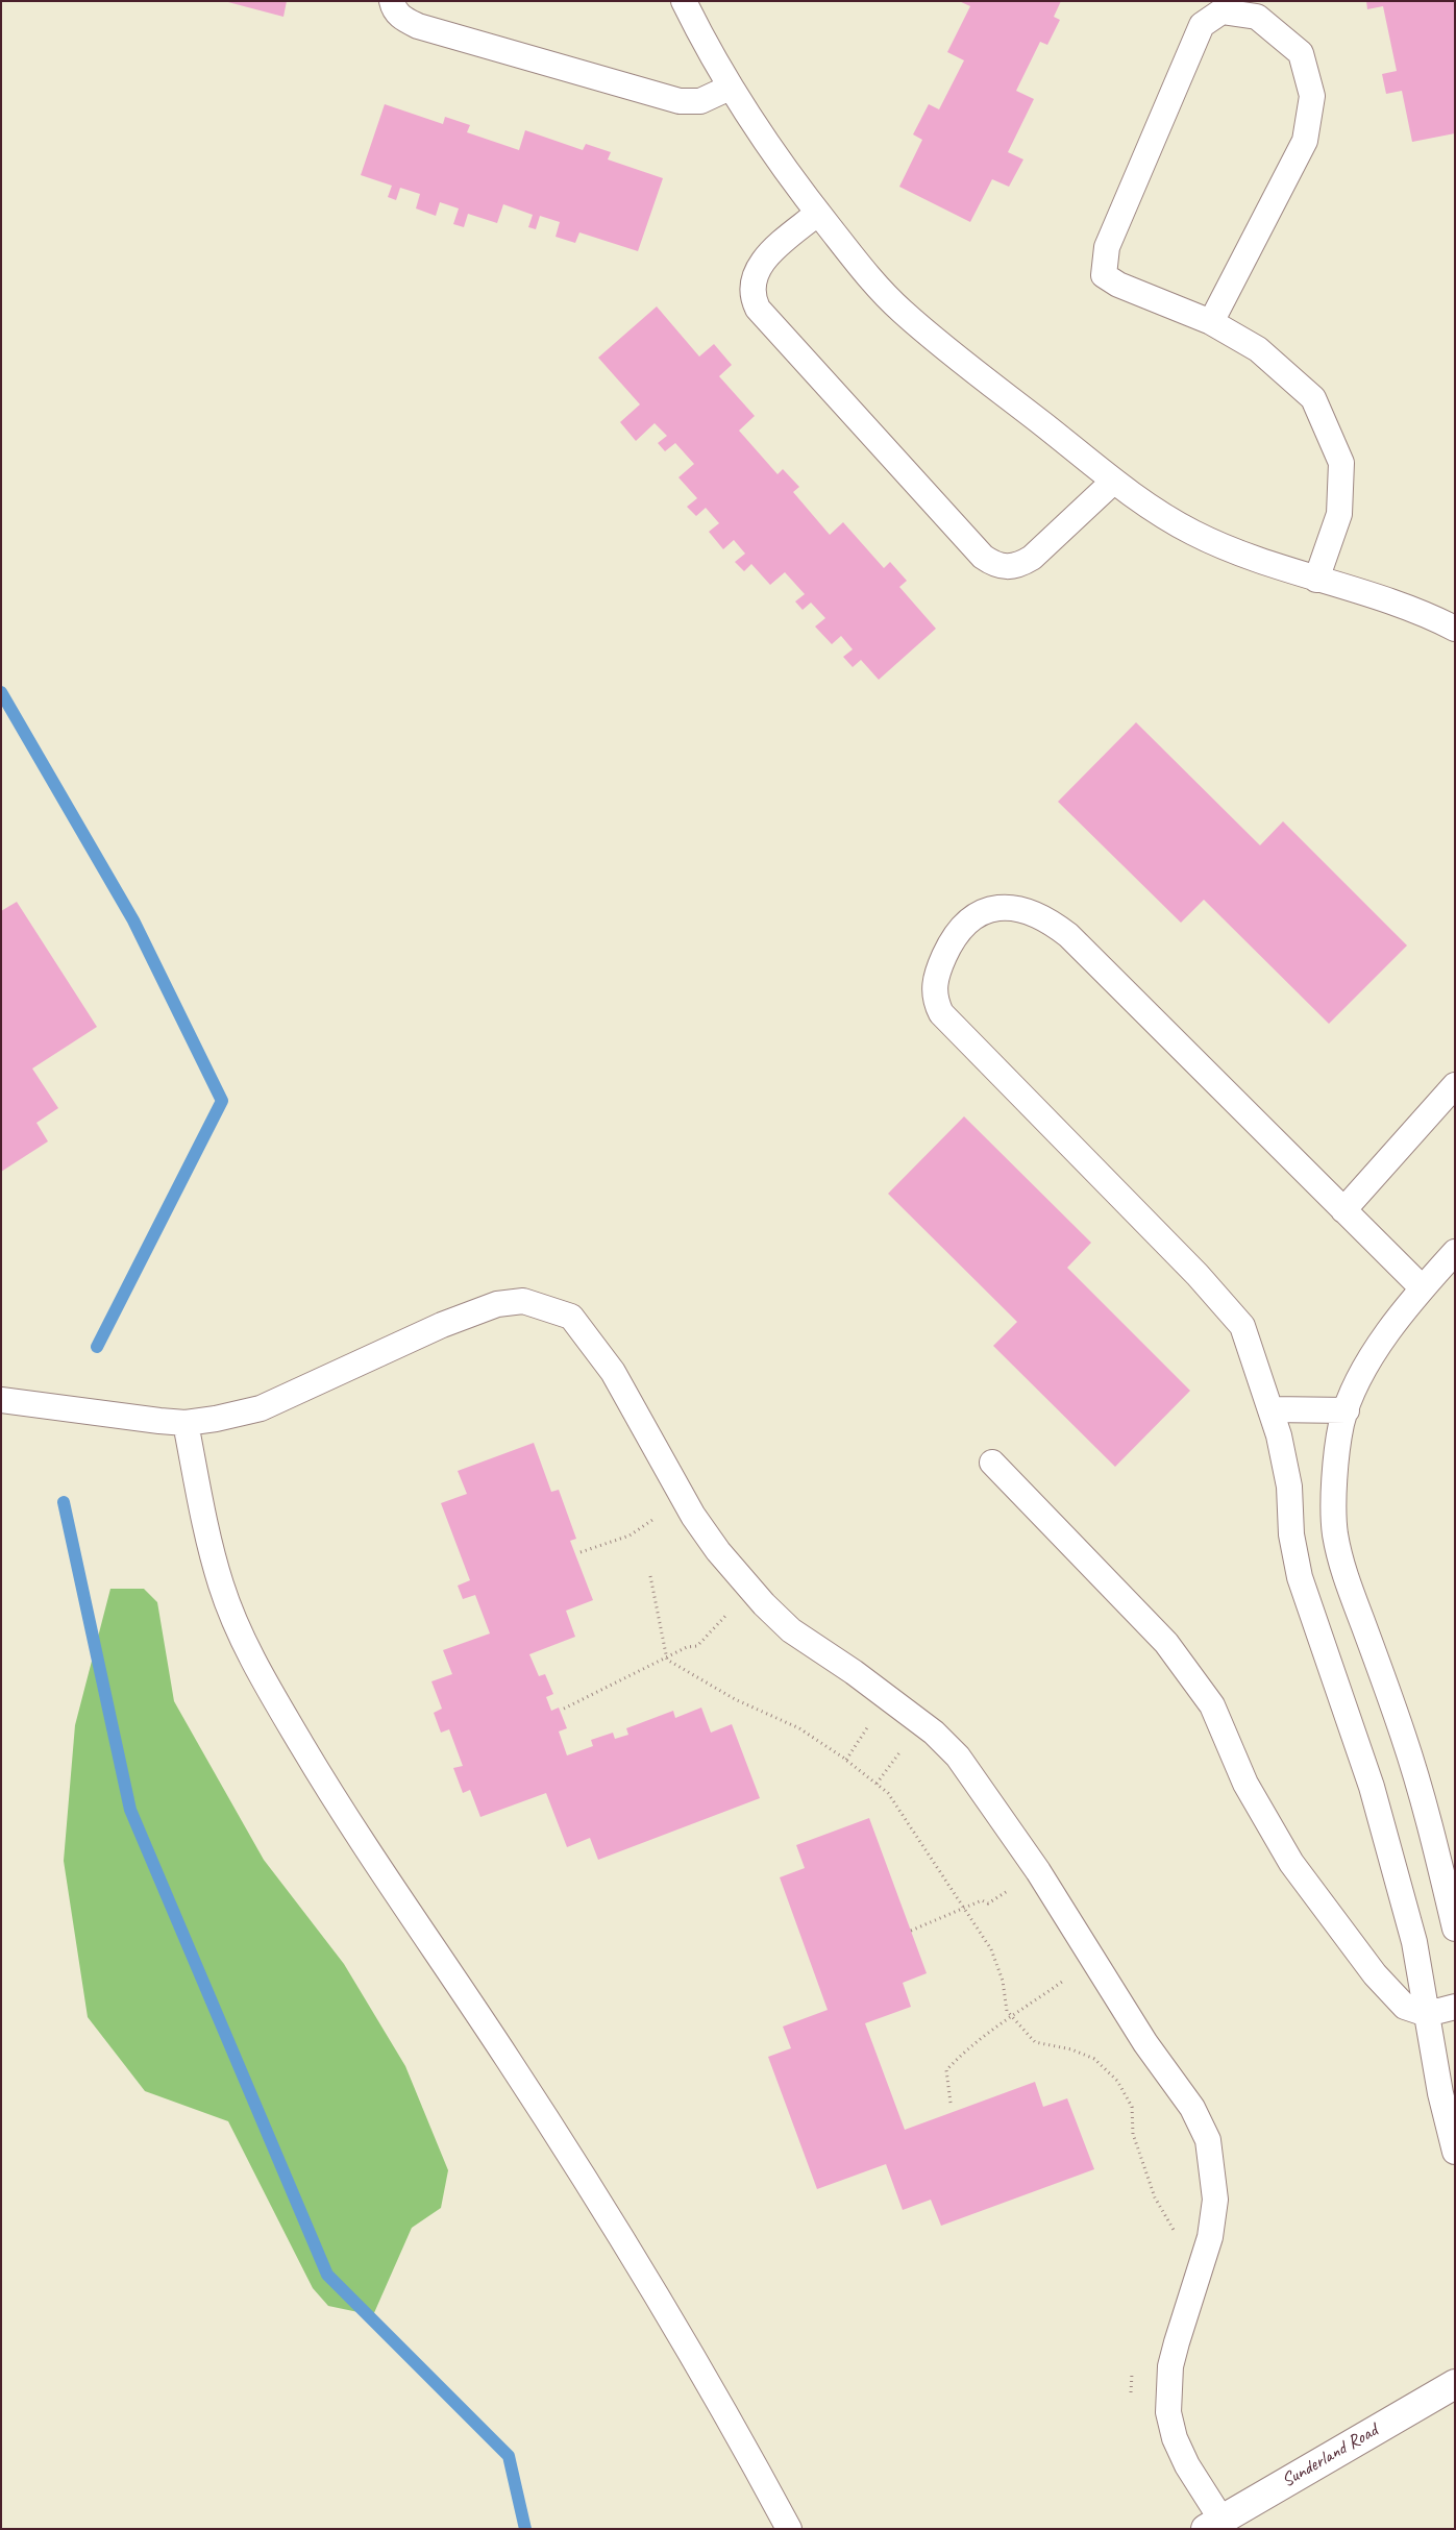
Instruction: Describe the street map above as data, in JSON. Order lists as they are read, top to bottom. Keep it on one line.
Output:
{"streets":{"street":["Sunderland Road"]}}
